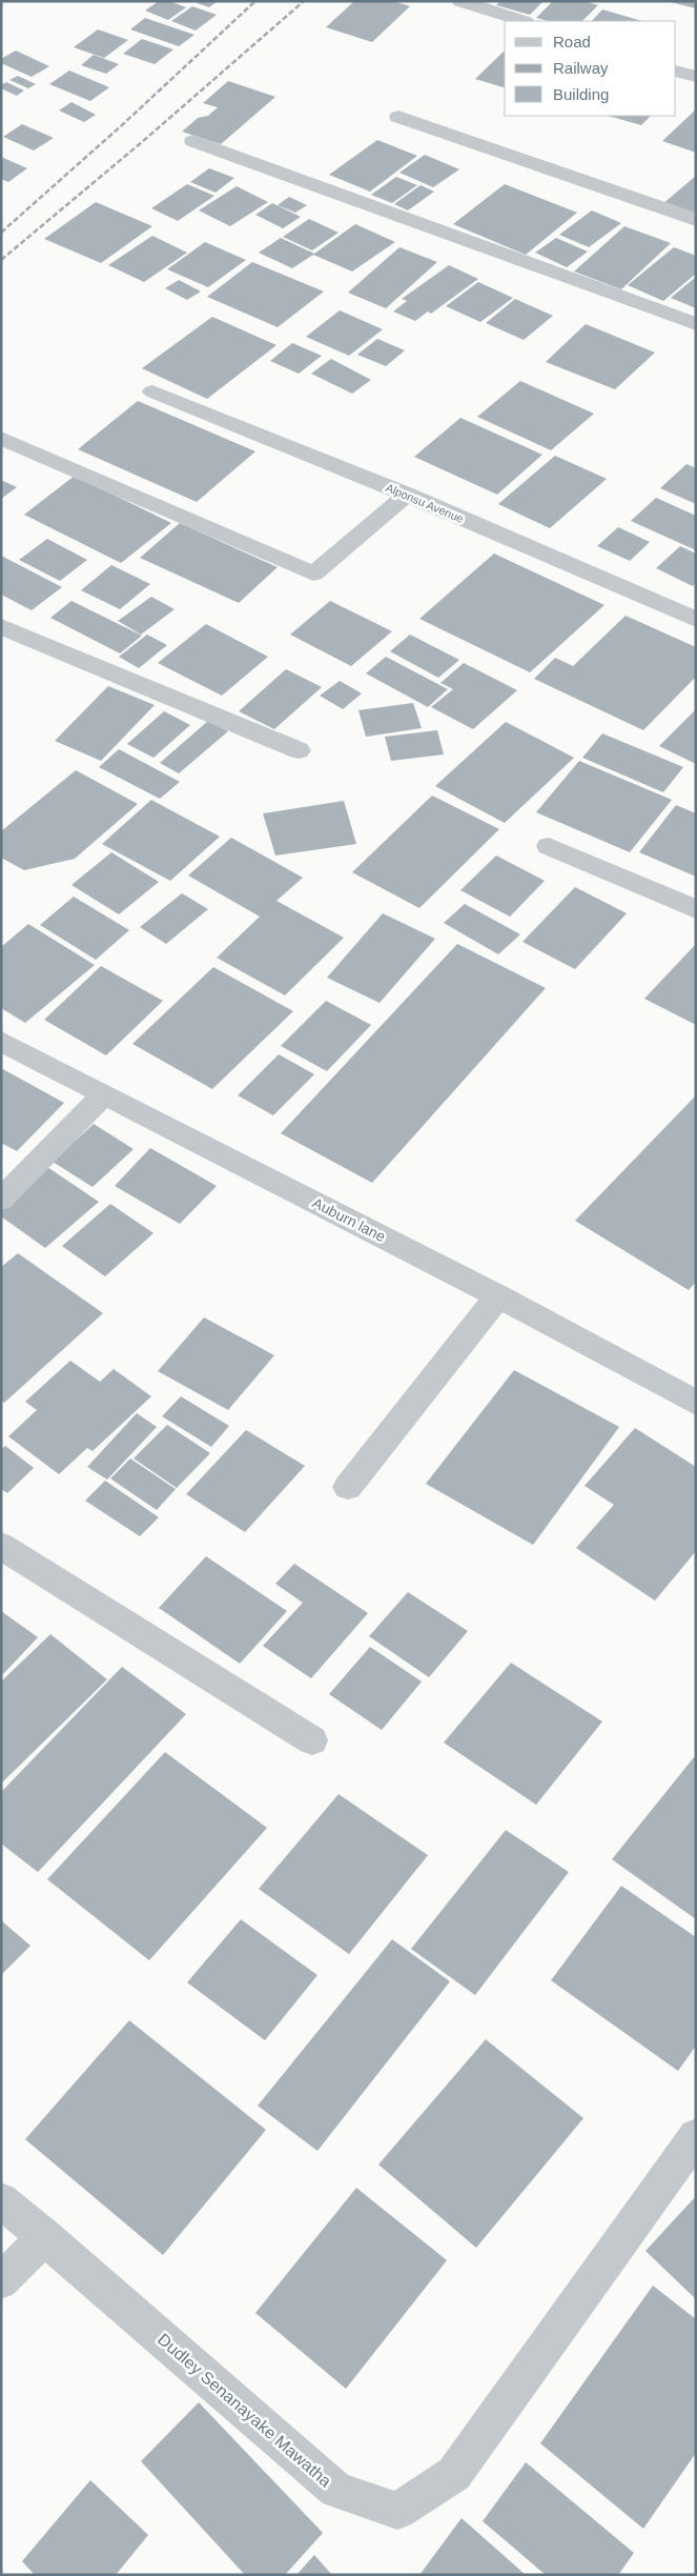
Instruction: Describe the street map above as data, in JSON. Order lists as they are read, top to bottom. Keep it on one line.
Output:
{"streets":{"street":["Alponsu Avenue","Auburn lane","Dudley Senanayake Mawatha"]},"legend":["Road","Railway","Building"]}
